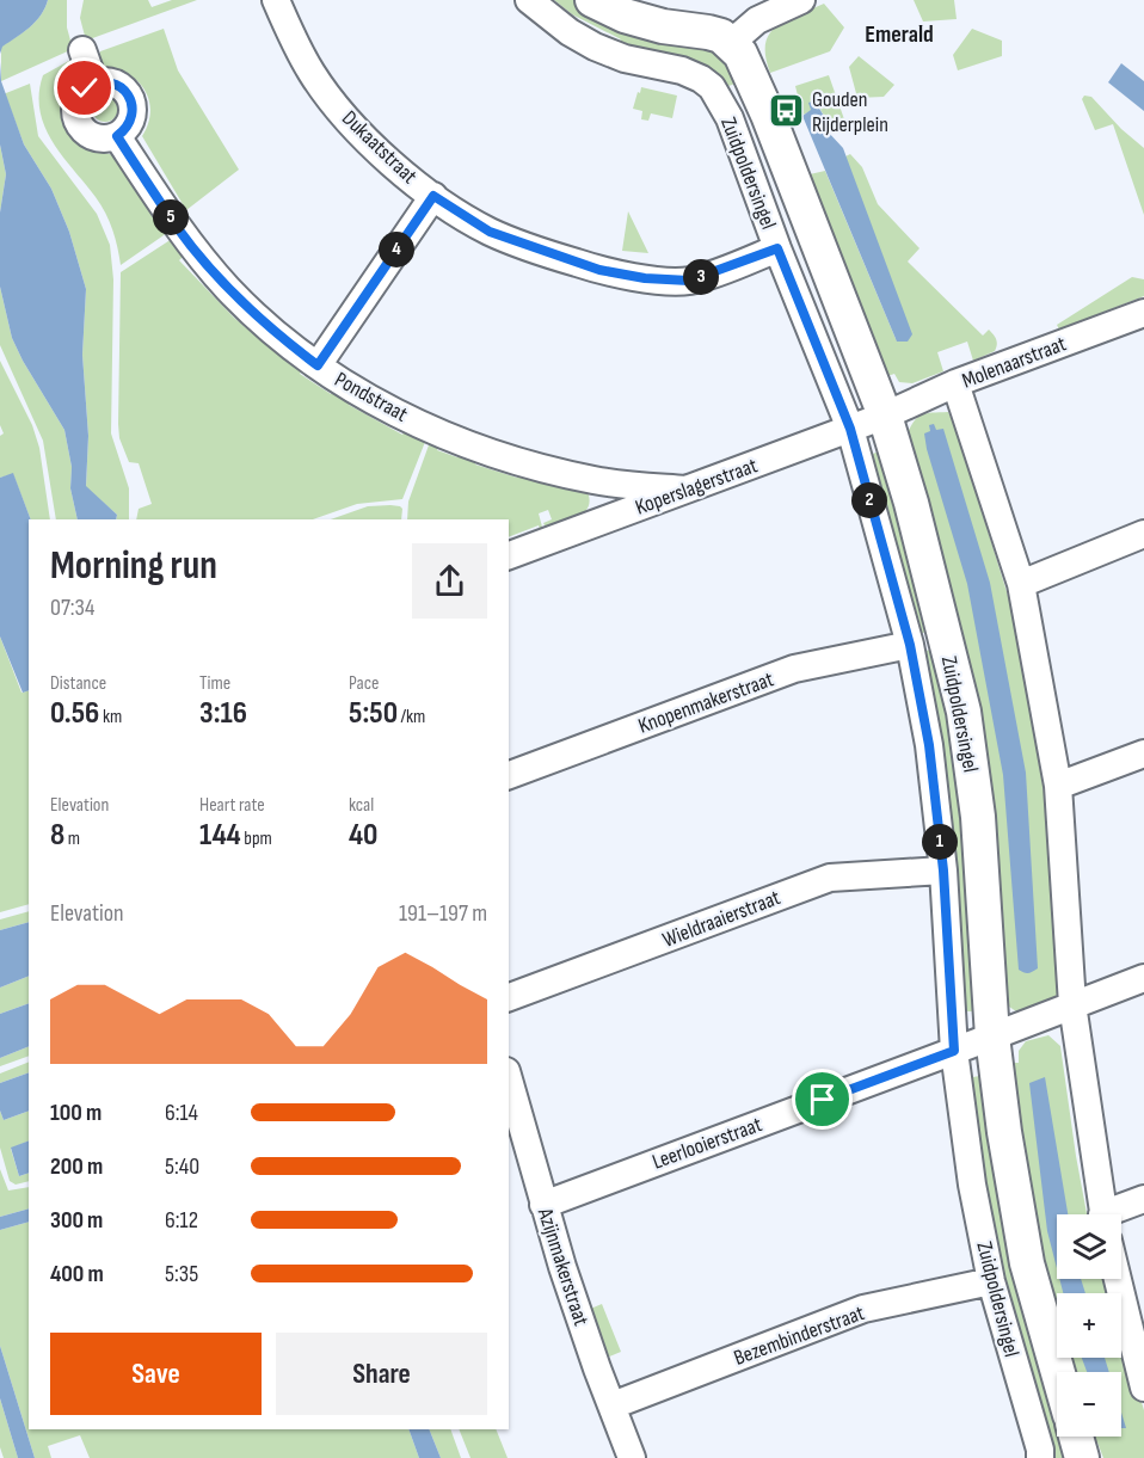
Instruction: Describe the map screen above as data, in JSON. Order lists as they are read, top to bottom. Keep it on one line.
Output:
{"streets":{"street":["Dukaatstraat","Zuidpoldersingel","Molenaarstraat","Pondstraat","Koperslagerstraat","Knopenmakerstraat","Wieldraaierstraat","Leerlooierstraat","Azijnmakerstraat","Bezembinderstraat"]},"crossings":[["Dukaatstraat","Zuidpoldersingel"],["Zuidpoldersingel","Molenaarstraat"],["Zuidpoldersingel","Koperslagerstraat"],["Zuidpoldersingel","Knopenmakerstraat"],["Zuidpoldersingel","Wieldraaierstraat"],["Zuidpoldersingel","Leerlooierstraat"],["Zuidpoldersingel","Bezembinderstraat"],["Molenaarstraat","Koperslagerstraat"],["Pondstraat","Koperslagerstraat"],["Leerlooierstraat","Azijnmakerstraat"],["Azijnmakerstraat","Bezembinderstraat"]],"districts":["Emerald"],"places":{"bus stop":["Gouden Rijderplein"]},"page":{"pins":["5","4","3","2","1"],"heading":["Morning run","07:34"],"stats":[["Distance","0.56 km"],["Time","3:16"],["Pace","5:50 /km"],["Elevation","8 m"],["Heart rate","144 bpm"],["kcal","40"]],"chart":["Elevation","191–197 m"],"list":[{"name":"100 m","note":"6:14"},{"name":"200 m","note":"5:40"},{"name":"300 m","note":"6:12"},{"name":"400 m","note":"5:35"}],"map_buttons":["+","−"],"buttons":["Save","Share"]}}
